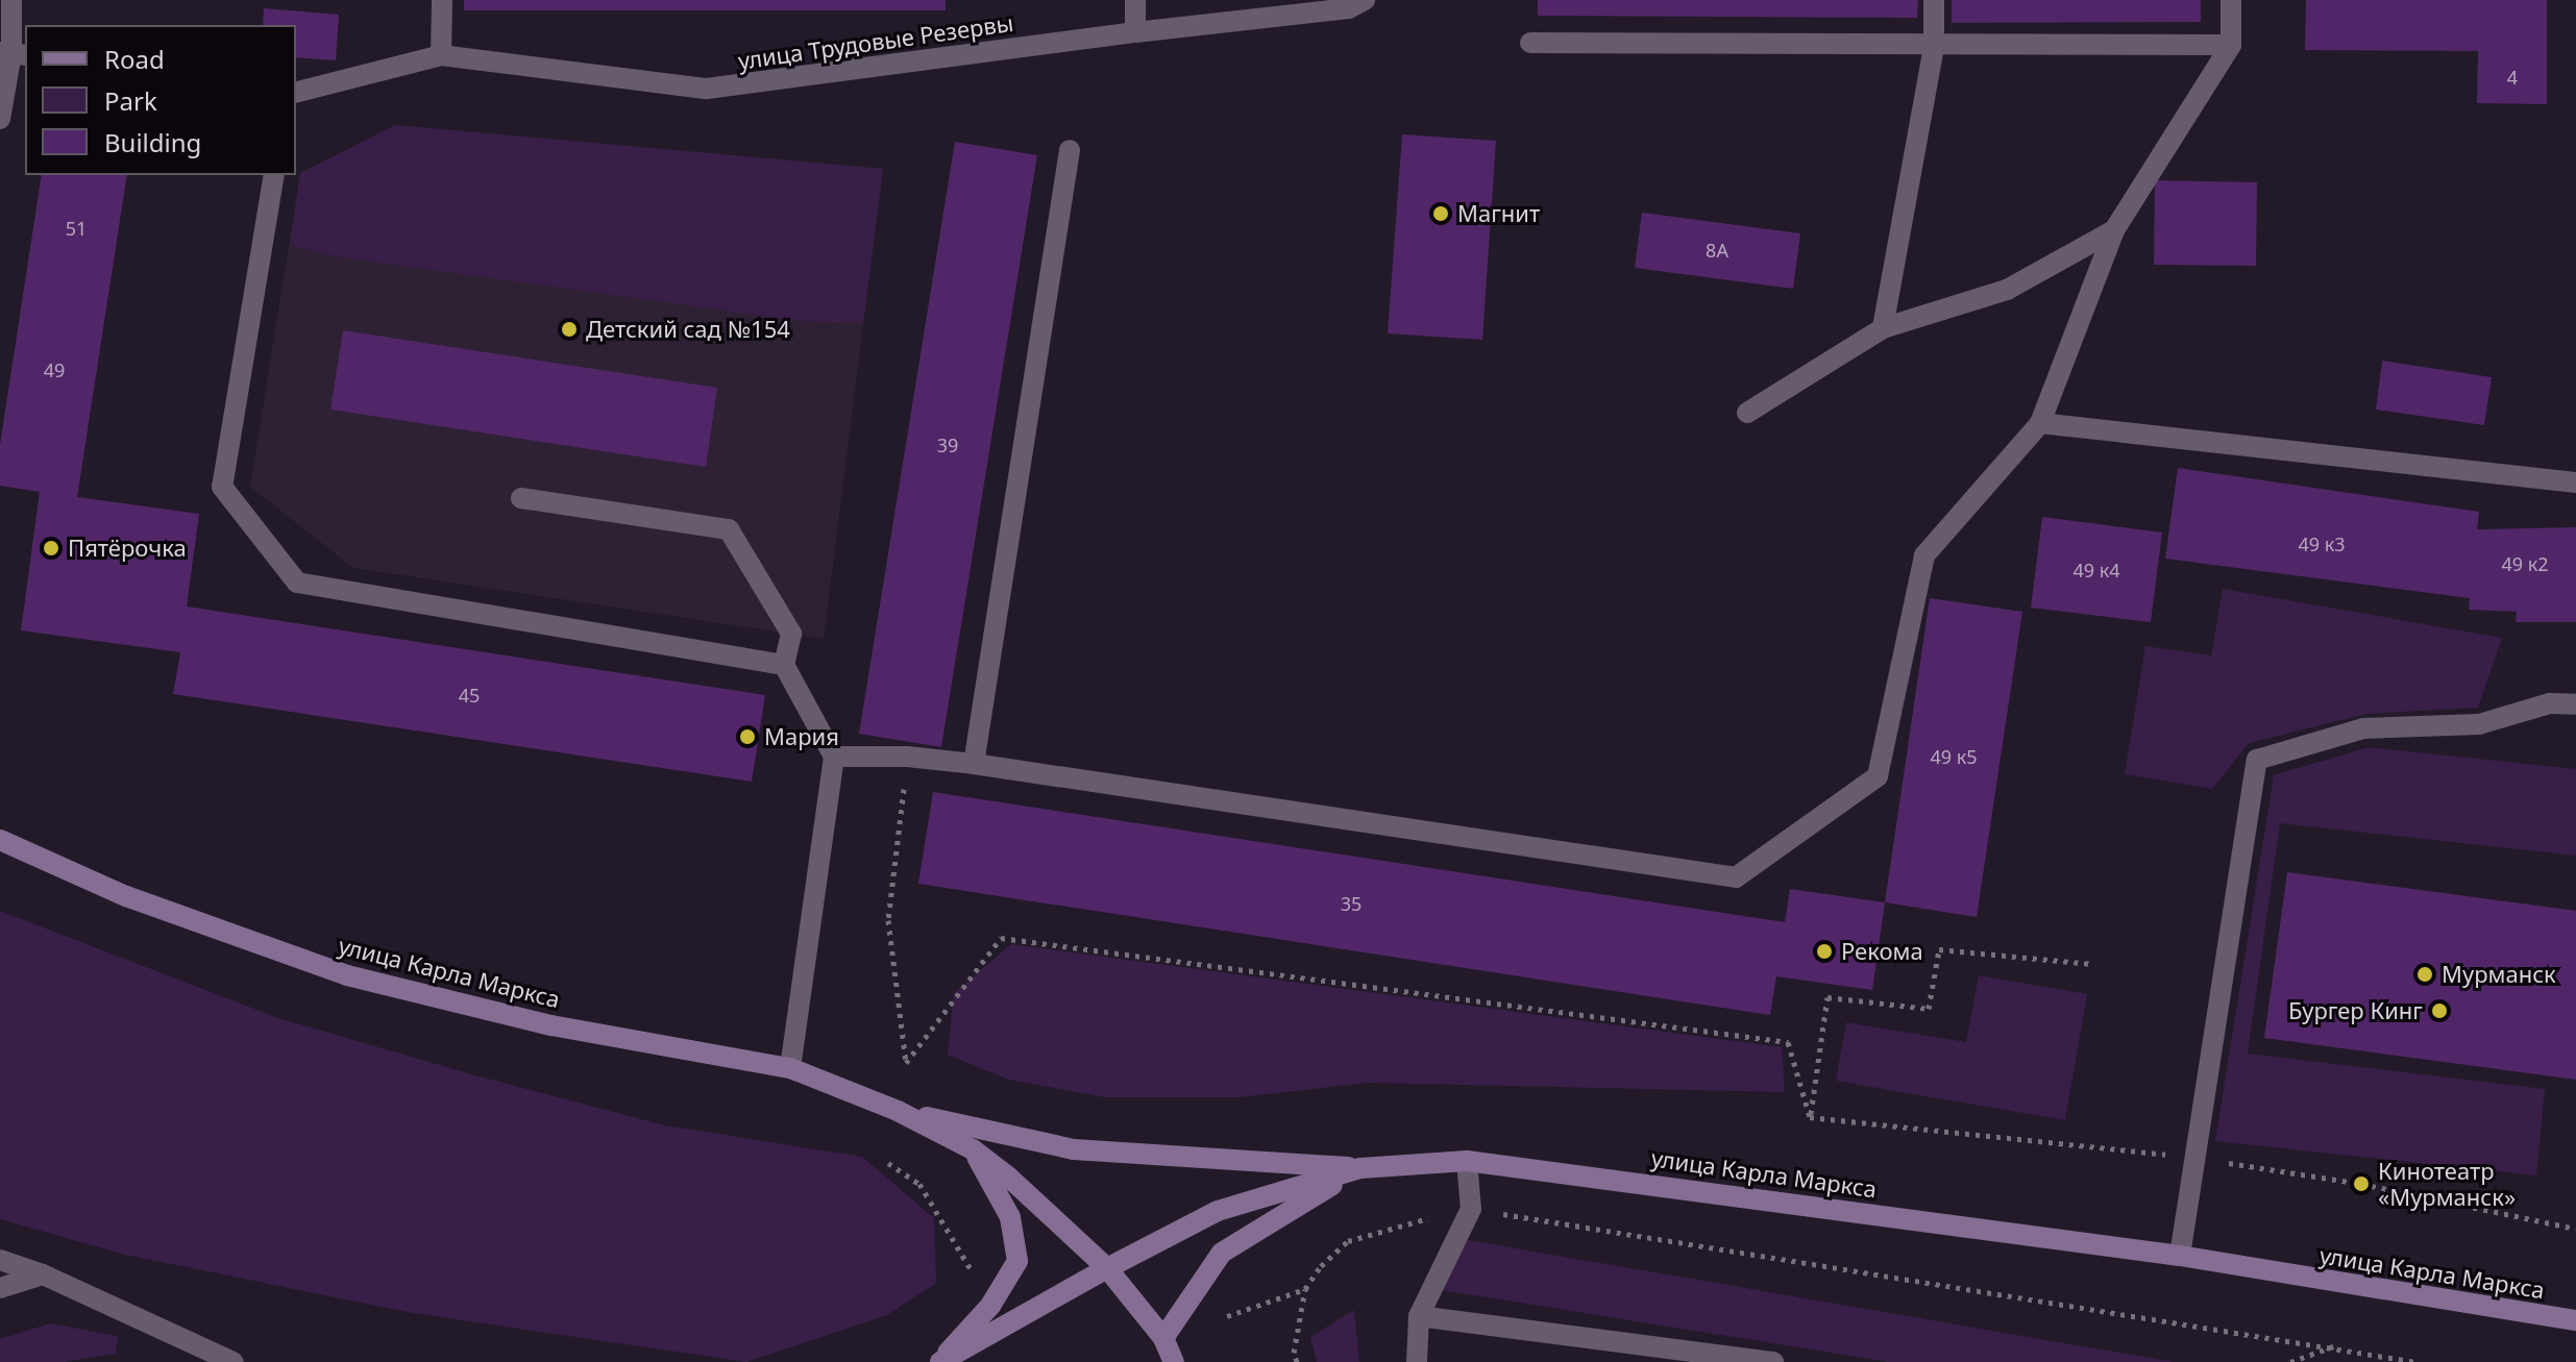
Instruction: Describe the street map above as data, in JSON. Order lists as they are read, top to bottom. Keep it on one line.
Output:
{"streets":{"street":["улица Трудовые Резервы","улица Карла Маркса"]},"places":["Магнит","Детский сад №154","Пятёрочка","Мария","Рекома","Мурманск","Бургер Кинг","Кинотеатр «Мурманск»"],"house_numbers":["4","51","8А","49","39","49 к3","49 к2","49 к4","45","49 к5","35"],"legend":["Road","Park","Building"]}
